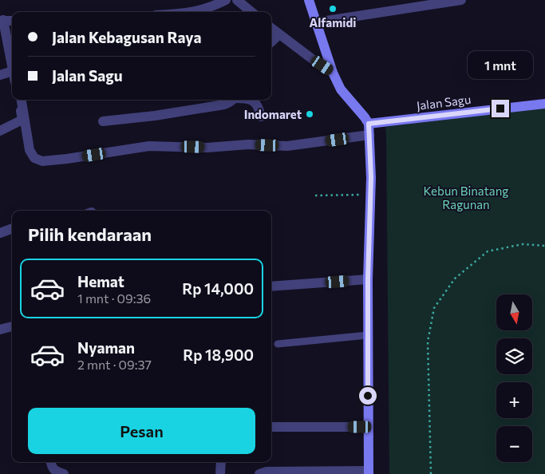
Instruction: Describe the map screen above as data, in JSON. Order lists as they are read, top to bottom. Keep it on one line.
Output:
{"streets":{"main road":["Jalan Sagu"]},"parks":["Kebun Binatang Ragunan"],"places":["Alfamidi","Indomaret"],"north":"bottom","page":{"banner":["Jalan Kebagusan Raya","Jalan Sagu"],"bubble":"1 mnt","heading":"Pilih kendaraan","list":[{"name":"Hemat","note":"1 mnt · 09:36","value":"Rp 14,000"},{"name":"Nyaman","note":"2 mnt · 09:37","value":"Rp 18,900"}],"map_buttons":["+","−"],"buttons":"Pesan"}}
